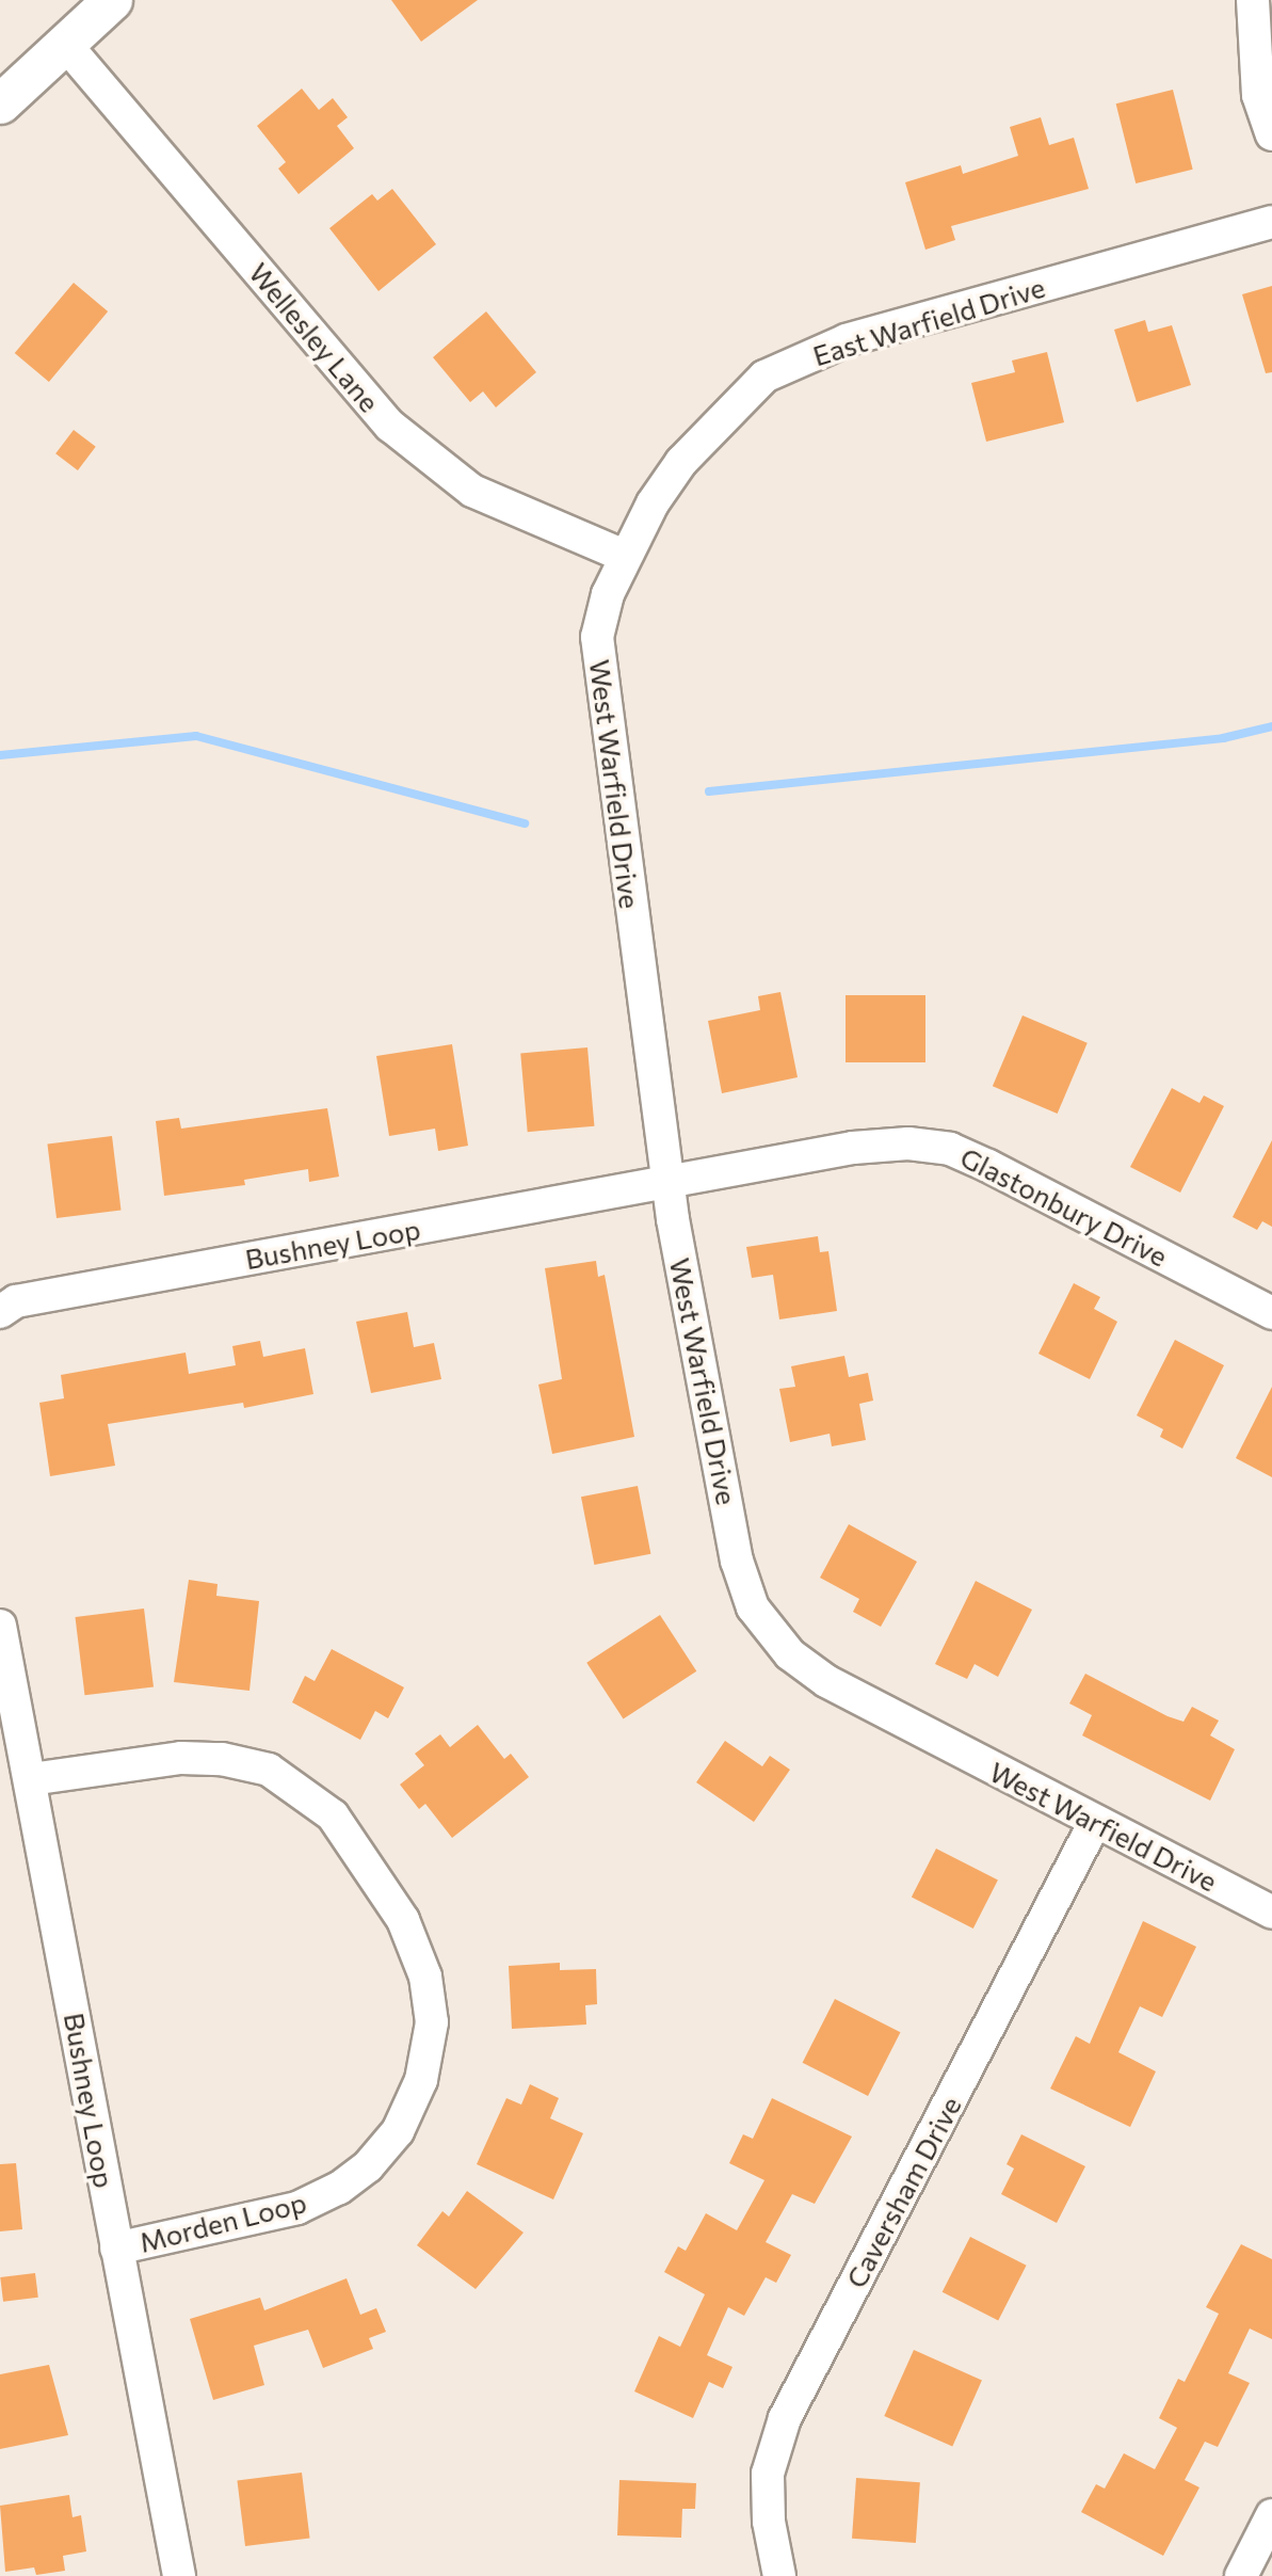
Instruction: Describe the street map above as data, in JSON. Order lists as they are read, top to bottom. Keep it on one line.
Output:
{"streets":{"street":["East Warfield Drive","Wellesley Lane","West Warfield Drive","Glastonbury Drive","Bushney Loop","Caversham Drive","Morden Loop"]},"crossings":[["East Warfield Drive","Wellesley Lane"],["East Warfield Drive","West Warfield Drive"],["Wellesley Lane","West Warfield Drive"],["West Warfield Drive","Glastonbury Drive"],["West Warfield Drive","Bushney Loop"],["West Warfield Drive","Caversham Drive"],["Glastonbury Drive","Bushney Loop"],["Bushney Loop","Morden Loop"]]}
